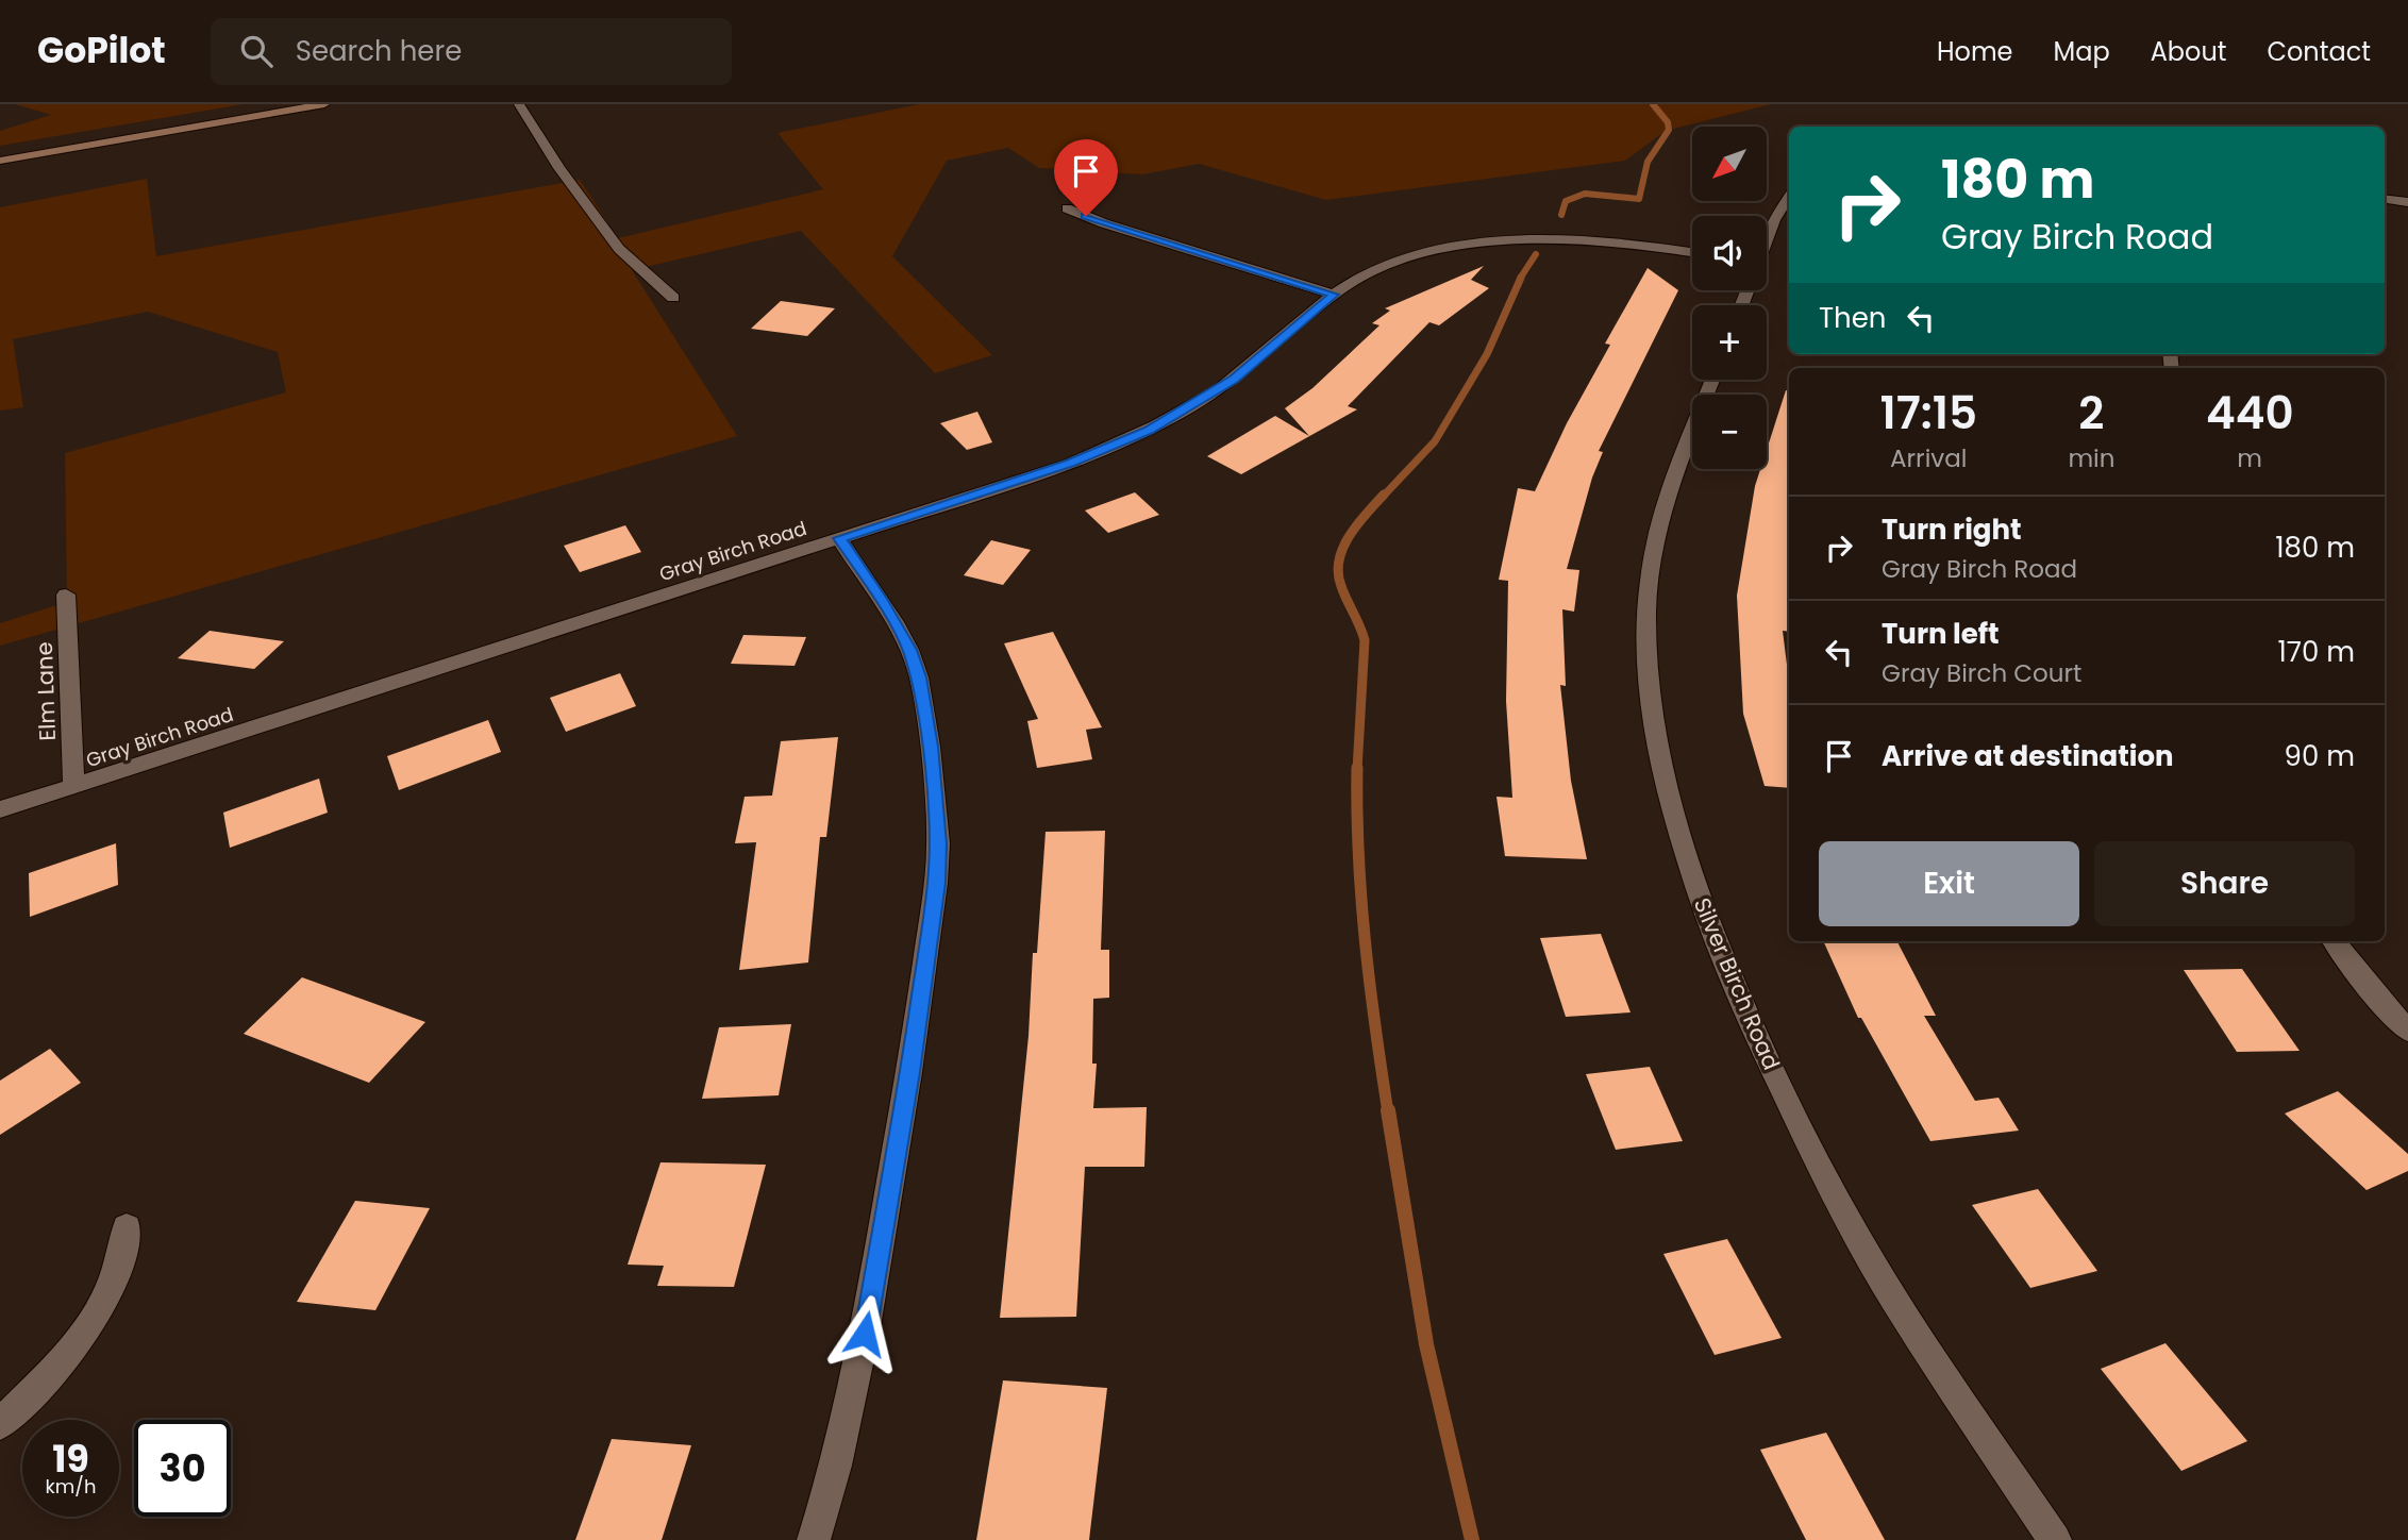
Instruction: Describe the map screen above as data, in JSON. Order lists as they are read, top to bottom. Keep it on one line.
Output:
{"streets":{"street":["Gray Birch Road","Elm Lane","Silver Birch Road"]},"crossings":[["Gray Birch Road","Elm Lane"]],"north":"bottom left","page":{"header":"GoPilot","search":"Search here","nav":["Home","Map","About","Contact"],"map_buttons":["+","−"],"turn":["180 m","Gray Birch Road"],"then":"Then","eta":["17:15","Arrival","2","min","440","m"],"list":[{"name":"Turn right","note":"Gray Birch Road","value":"180 m"},{"name":"Turn left","note":"Gray Birch Court","value":"170 m"},{"name":"Arrive at destination","value":"90 m"}],"buttons":["Exit","Share"],"speed":"19 km/h","limit":"30"}}
